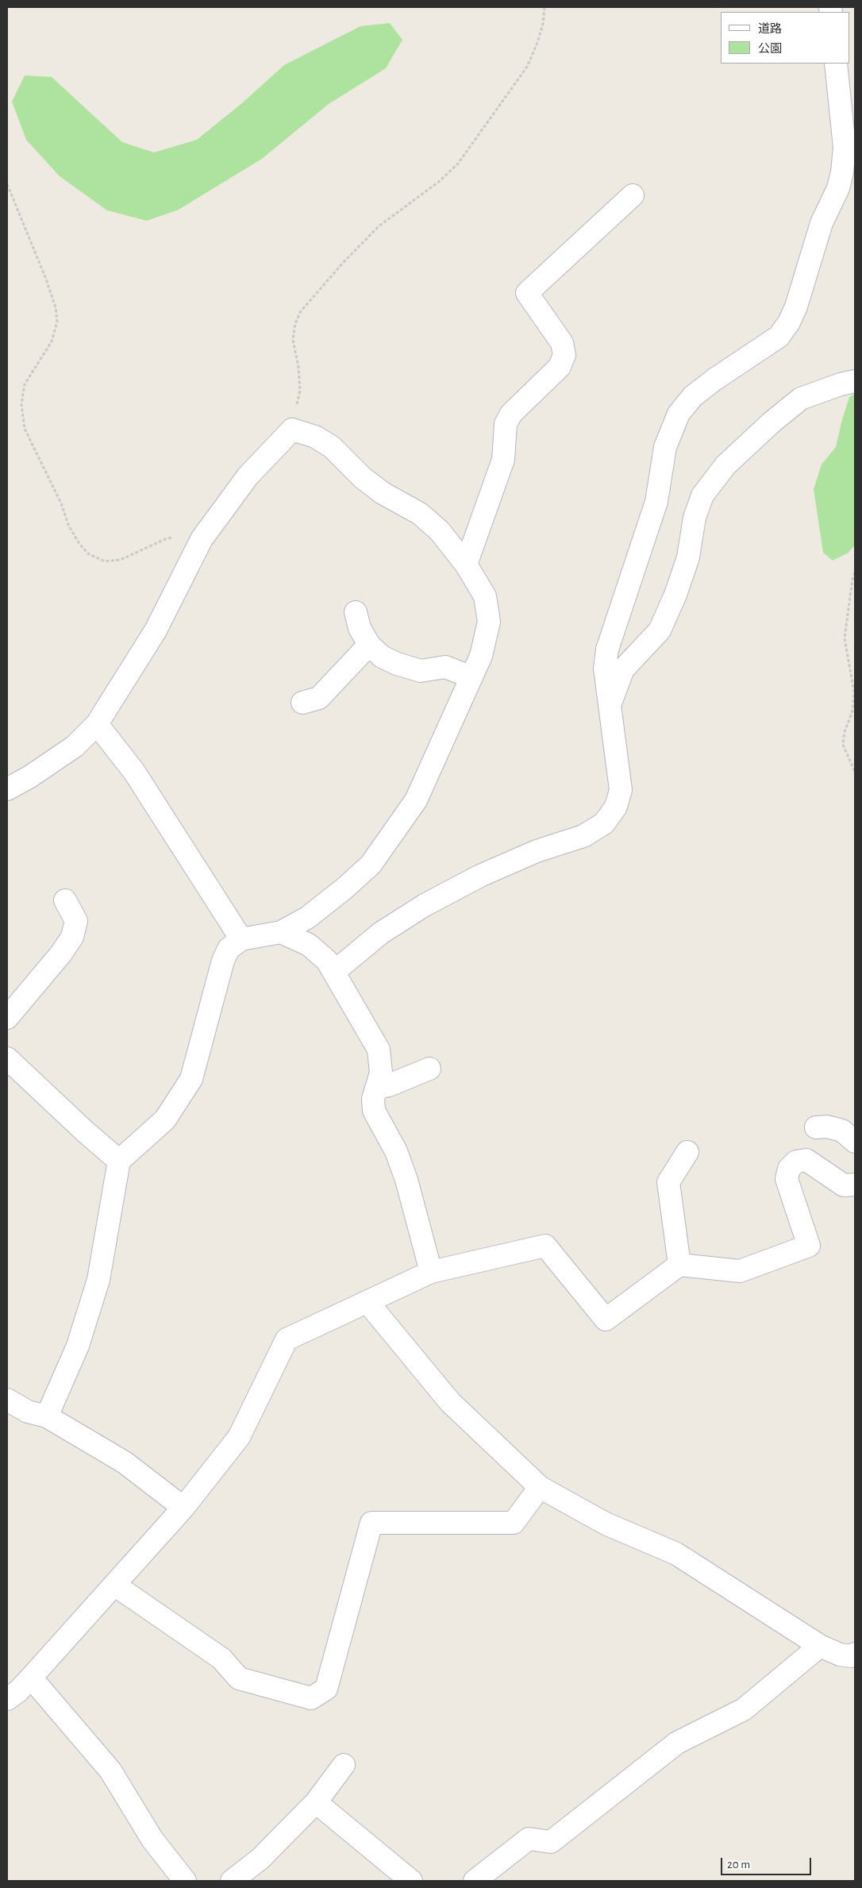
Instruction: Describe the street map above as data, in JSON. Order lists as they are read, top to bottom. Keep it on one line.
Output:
{"legend":["道路","公園"],"scale_bar":"20 m"}
